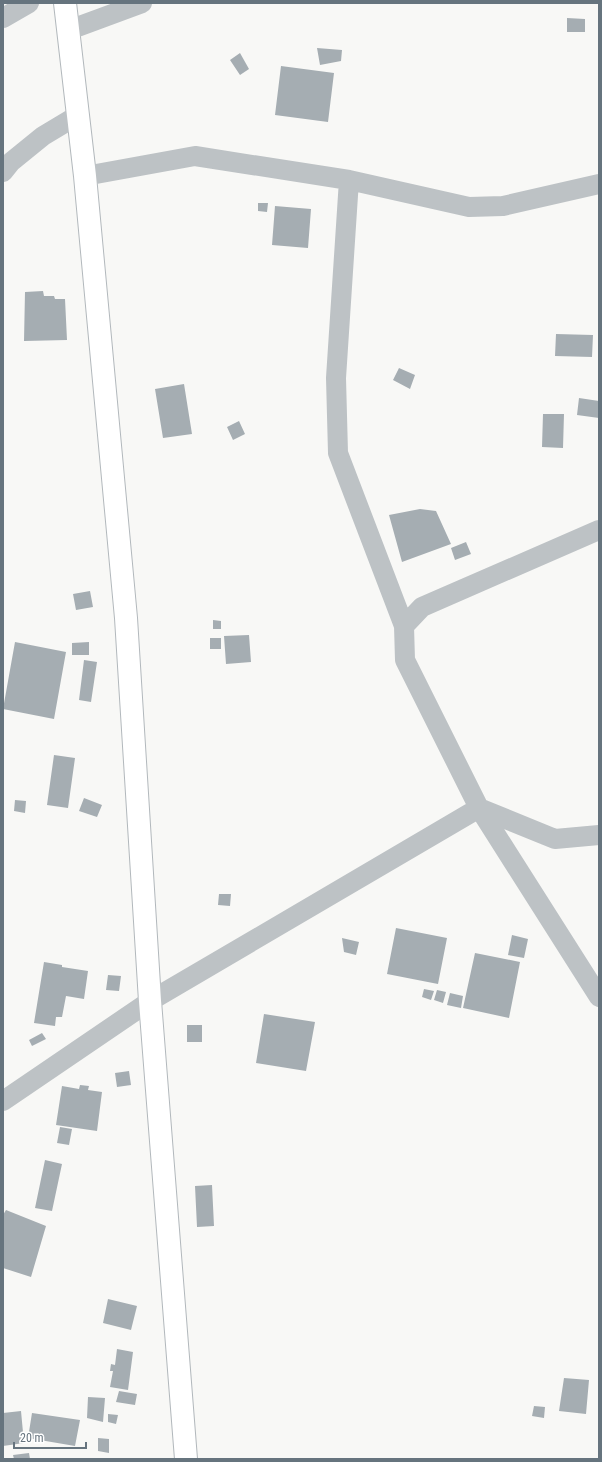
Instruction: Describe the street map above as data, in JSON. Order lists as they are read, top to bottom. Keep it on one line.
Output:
{"scale_bar":"20 m"}
